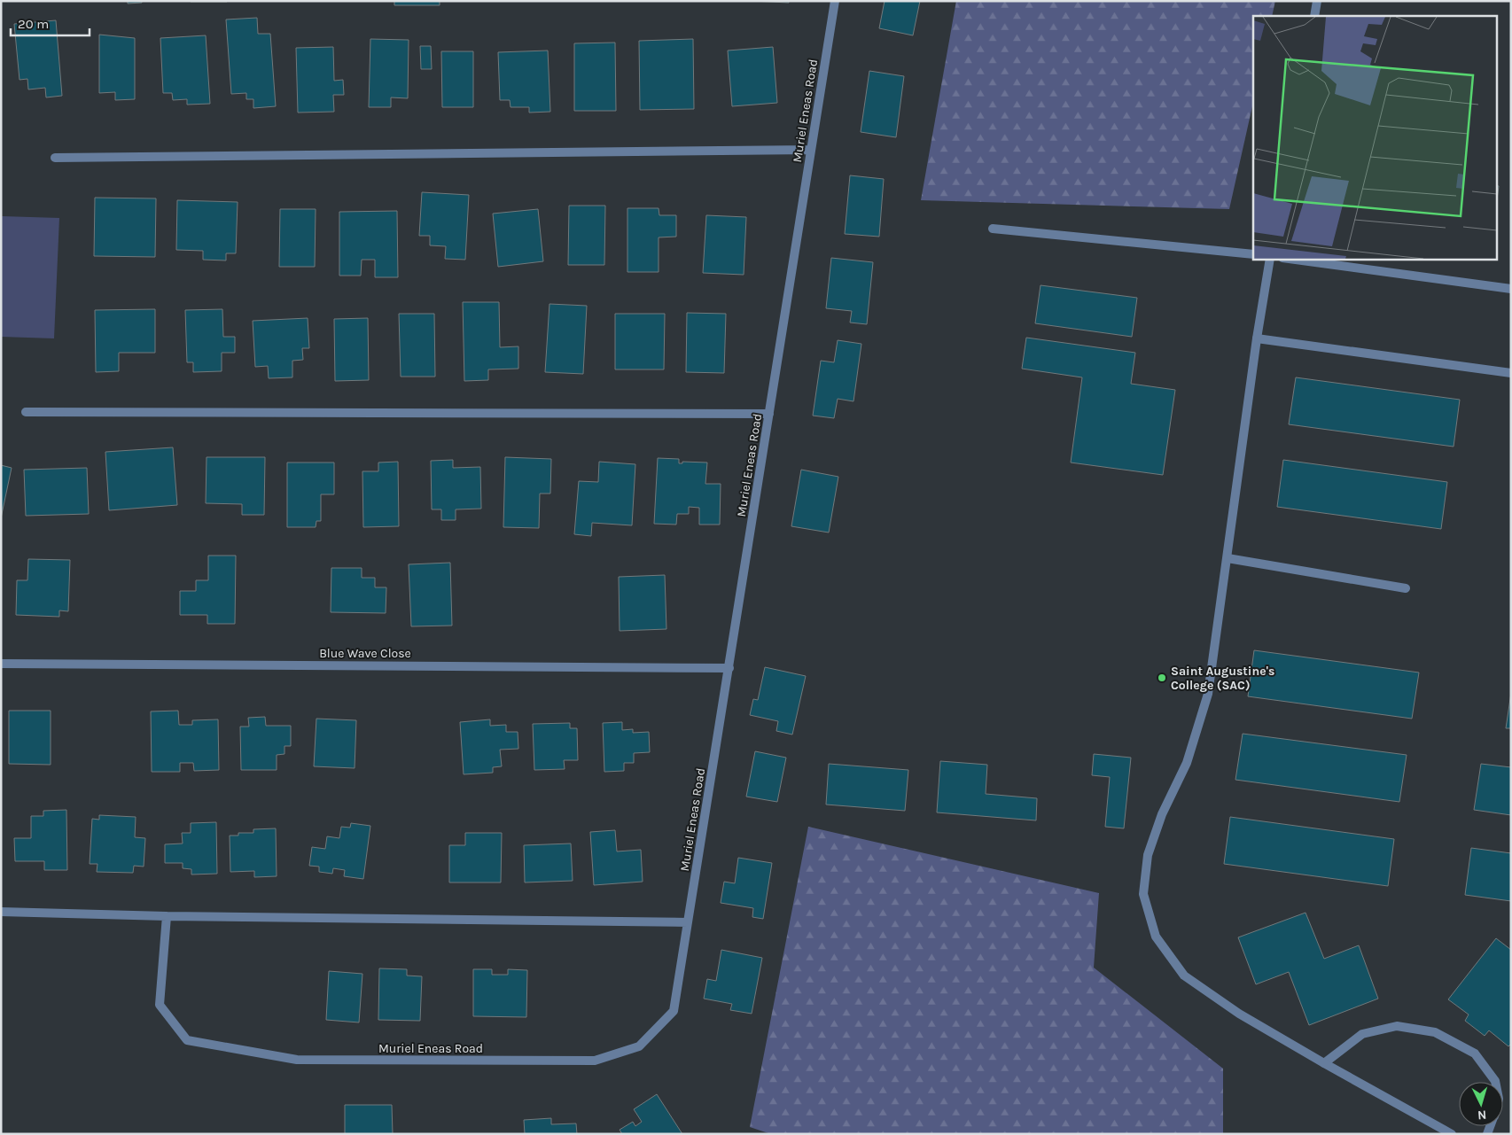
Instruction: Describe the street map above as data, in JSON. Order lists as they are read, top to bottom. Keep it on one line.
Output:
{"streets":{"street":["Muriel Eneas Road","Blue Wave Close"]},"crossings":[["Muriel Eneas Road","Blue Wave Close"]],"places":["Saint Augustine's College (SAC)"],"scale_bar":"20 m","north":"bottom"}
